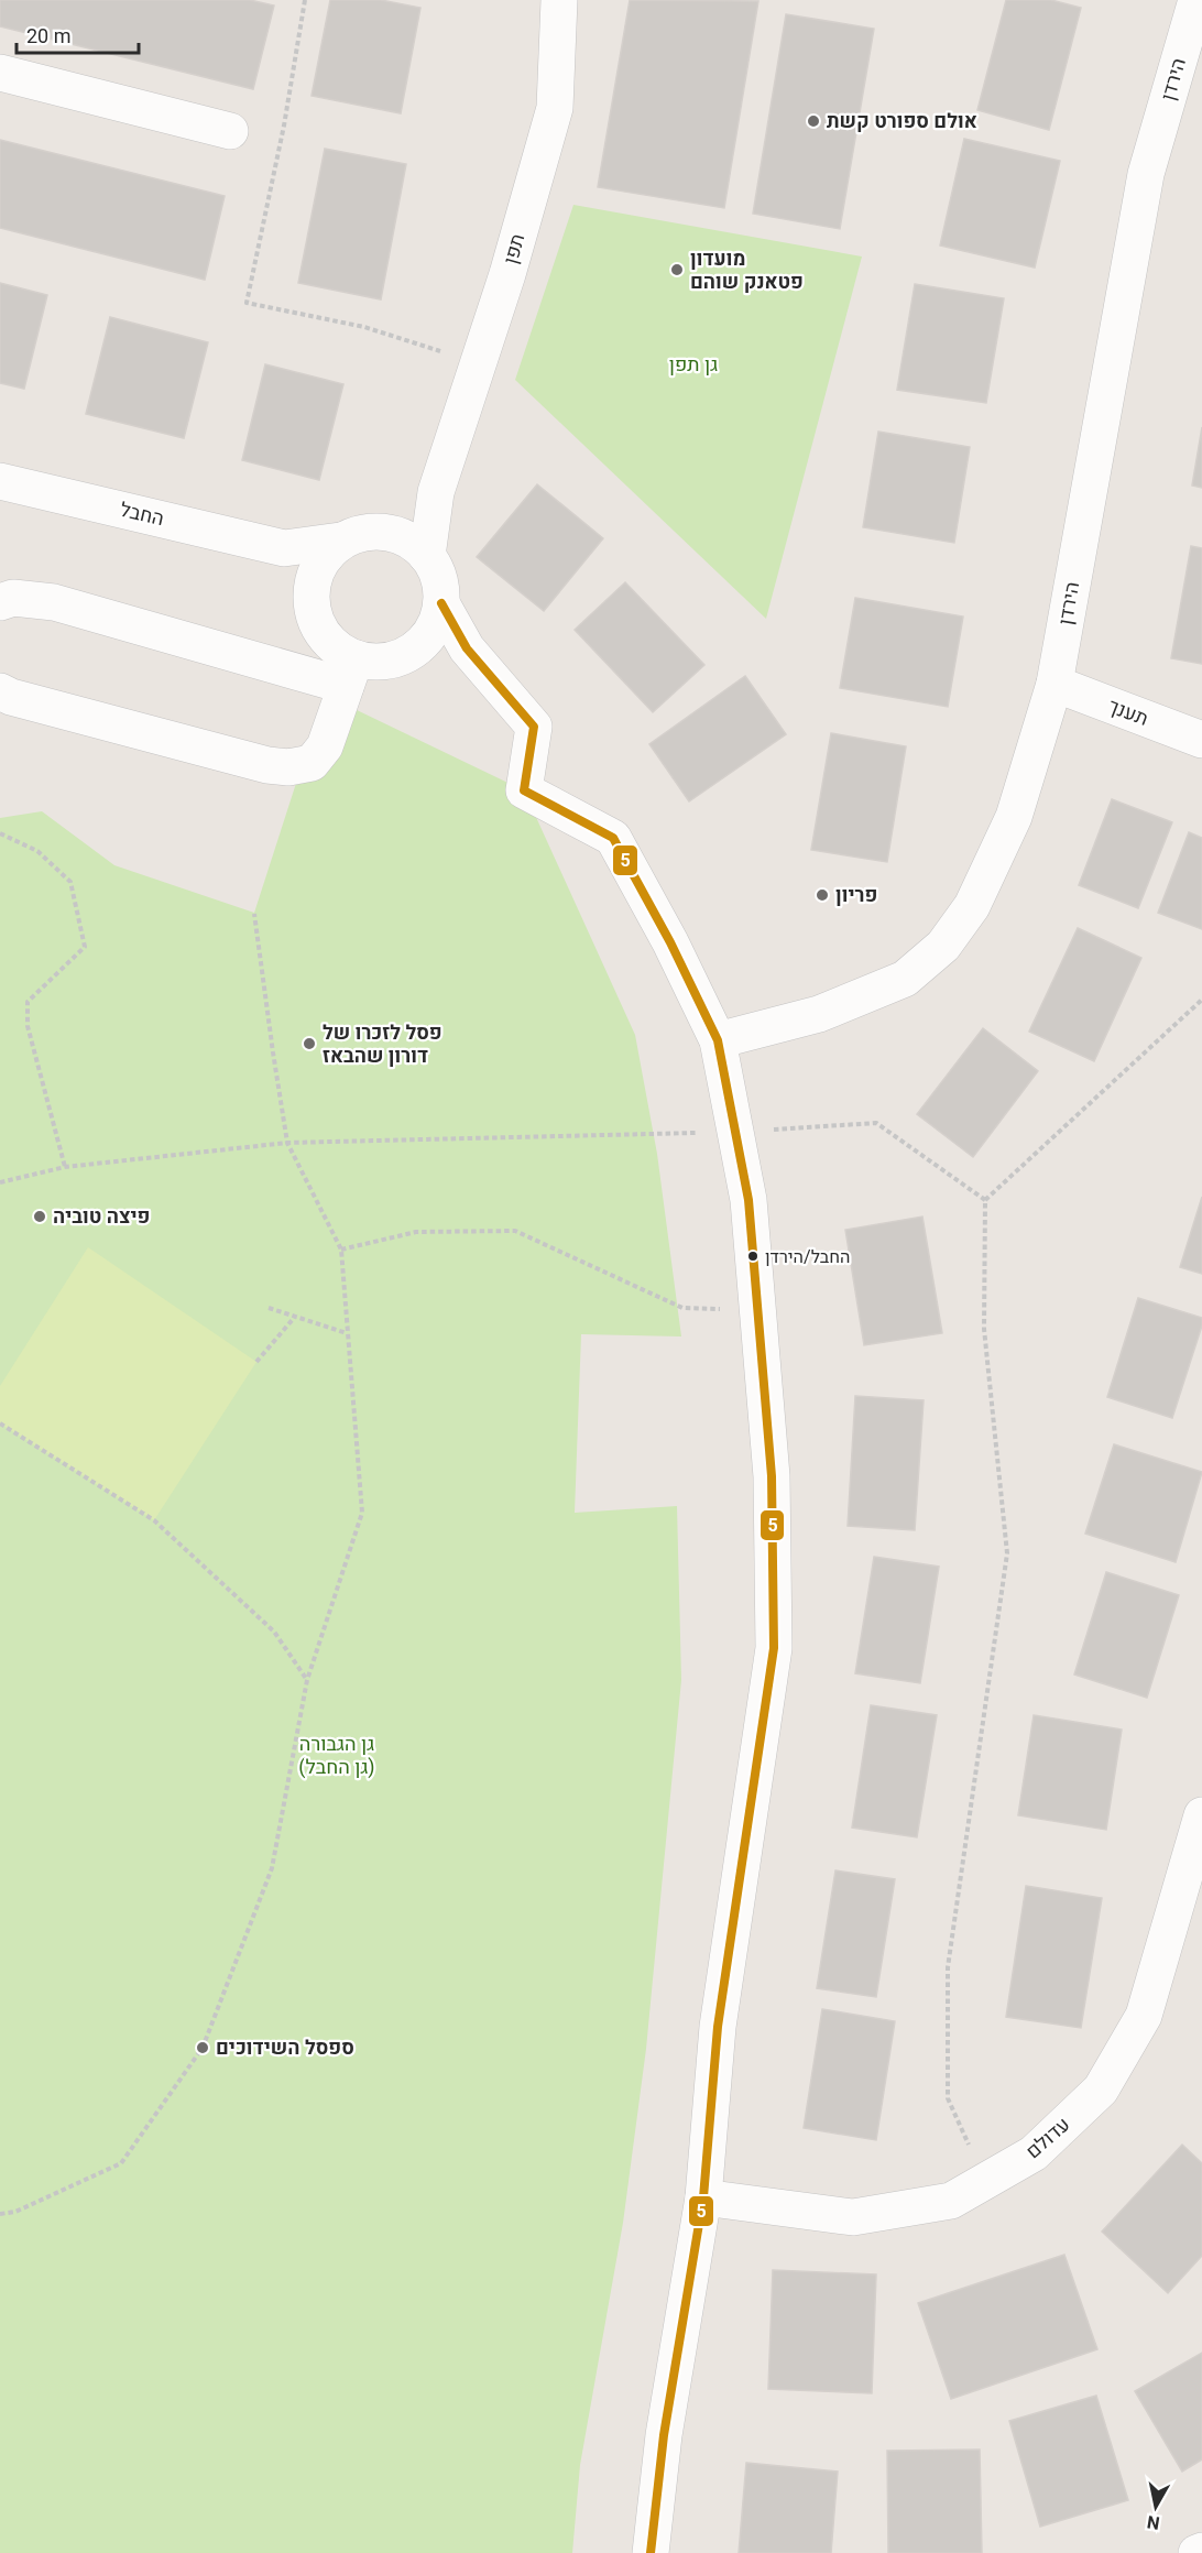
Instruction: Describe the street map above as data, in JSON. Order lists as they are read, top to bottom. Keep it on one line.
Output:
{"streets":{"street":["הירדן","תפן","החבל","תענך","עדולם"]},"crossings":[["הירדן","תענך"],["תפן","החבל"]],"parks":["גן תפן","גן הגבורה (גן החבל)"],"places":["אולם ספורט קשת","מועדון פטאנק שוהם","פריון","פסל לזכרו של דורון שהבאז","פיצה טוביה","החבל/הירדן","ספסל השידוכים"],"lines":["transit line 5"],"scale_bar":"20 m","north":"bottom"}
